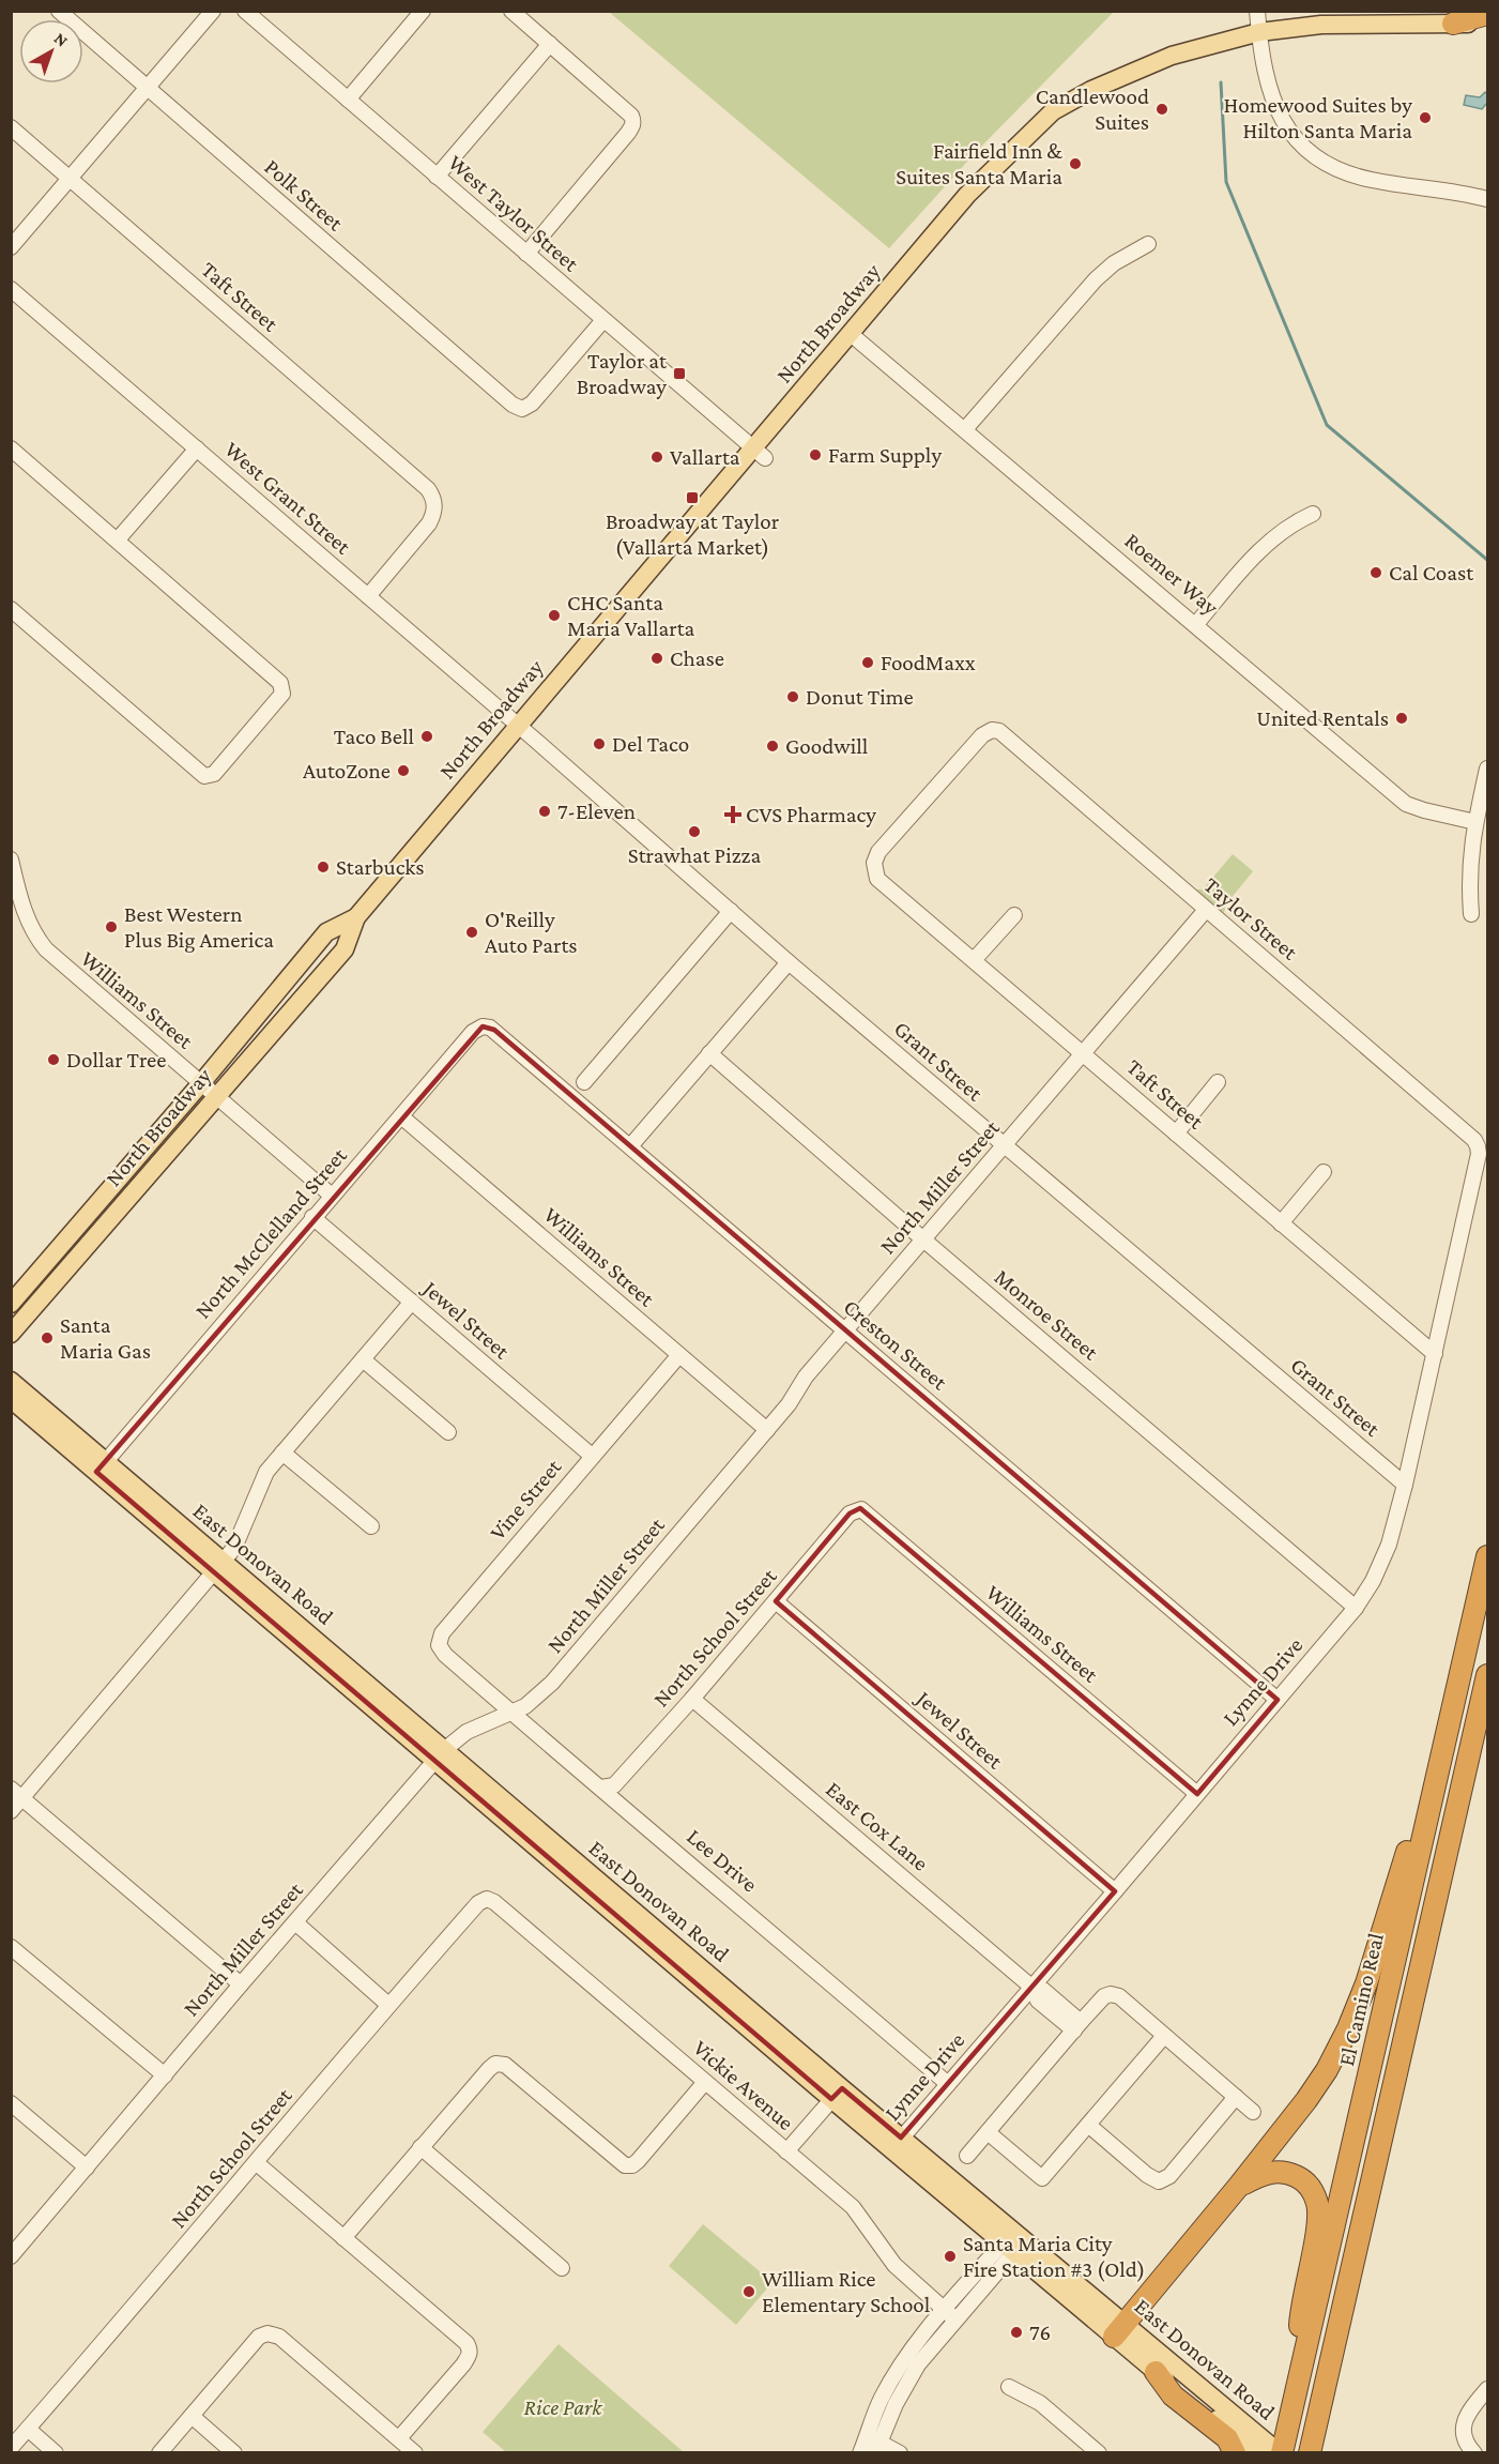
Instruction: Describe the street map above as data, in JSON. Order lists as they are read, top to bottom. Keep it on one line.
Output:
{"streets":{"highway":["El Camino Real"],"main road":["North Broadway","East Donovan Road"],"street":["Polk Street","West Taylor Street","Taft Street","West Grant Street","Roemer Way","Taylor Street","Williams Street","Grant Street","North Miller Street","North McClelland Street","Monroe Street","Jewel Street","Creston Street","Vine Street","North School Street","Lynne Drive","East Cox Lane","Lee Drive","Vickie Avenue"]},"crossings":[["Polk Street","West Taylor Street"],["West Taylor Street","North Broadway"],["Taft Street","West Grant Street"],["Taft Street","Taylor Street"],["Taft Street","North Miller Street"],["Taft Street","Lynne Drive"],["North Broadway","West Grant Street"],["North Broadway","Roemer Way"],["North Broadway","Williams Street"],["West Grant Street","Grant Street"],["Taylor Street","North Miller Street"],["Taylor Street","Lynne Drive"],["Williams Street","North Miller Street"],["Williams Street","North McClelland Street"],["Williams Street","Vine Street"],["Williams Street","North School Street"],["Williams Street","Lynne Drive"],["Grant Street","North Miller Street"],["Grant Street","Lynne Drive"],["North Miller Street","Monroe Street"],["North Miller Street","Creston Street"],["North Miller Street","East Donovan Road"],["North Miller Street","Lee Drive"],["North McClelland Street","Jewel Street"],["North McClelland Street","Creston Street"],["North McClelland Street","East Donovan Road"],["Monroe Street","Lynne Drive"],["Jewel Street","Vine Street"],["Jewel Street","North School Street"],["Jewel Street","Lynne Drive"],["Creston Street","Lynne Drive"],["Vine Street","Lee Drive"],["East Donovan Road","Lynne Drive"],["East Donovan Road","El Camino Real"],["North School Street","East Cox Lane"],["North School Street","Lee Drive"],["North School Street","Vickie Avenue"],["Lynne Drive","East Cox Lane"],["Lynne Drive","Lee Drive"]],"parks":["Rice Park"],"places":{"other":["Candlewood Suites","Homewood Suites by Hilton Santa Maria","Fairfield Inn & Suites Santa Maria","Farm Supply","Vallarta","Cal Coast","CHC Santa Maria Vallarta","Chase","FoodMaxx","Donut Time","United Rentals","Taco Bell","Del Taco","Goodwill","AutoZone","7-Eleven","Strawhat Pizza","Starbucks","Best Western Plus Big America","O'Reilly Auto Parts","Dollar Tree","Santa Maria Gas","Santa Maria City Fire Station #3 (Old)","William Rice Elementary School","76"],"transit":["Taylor at Broadway","Broadway at Taylor (Vallarta Market)"],"health":["CVS Pharmacy"]},"north":"top right"}
